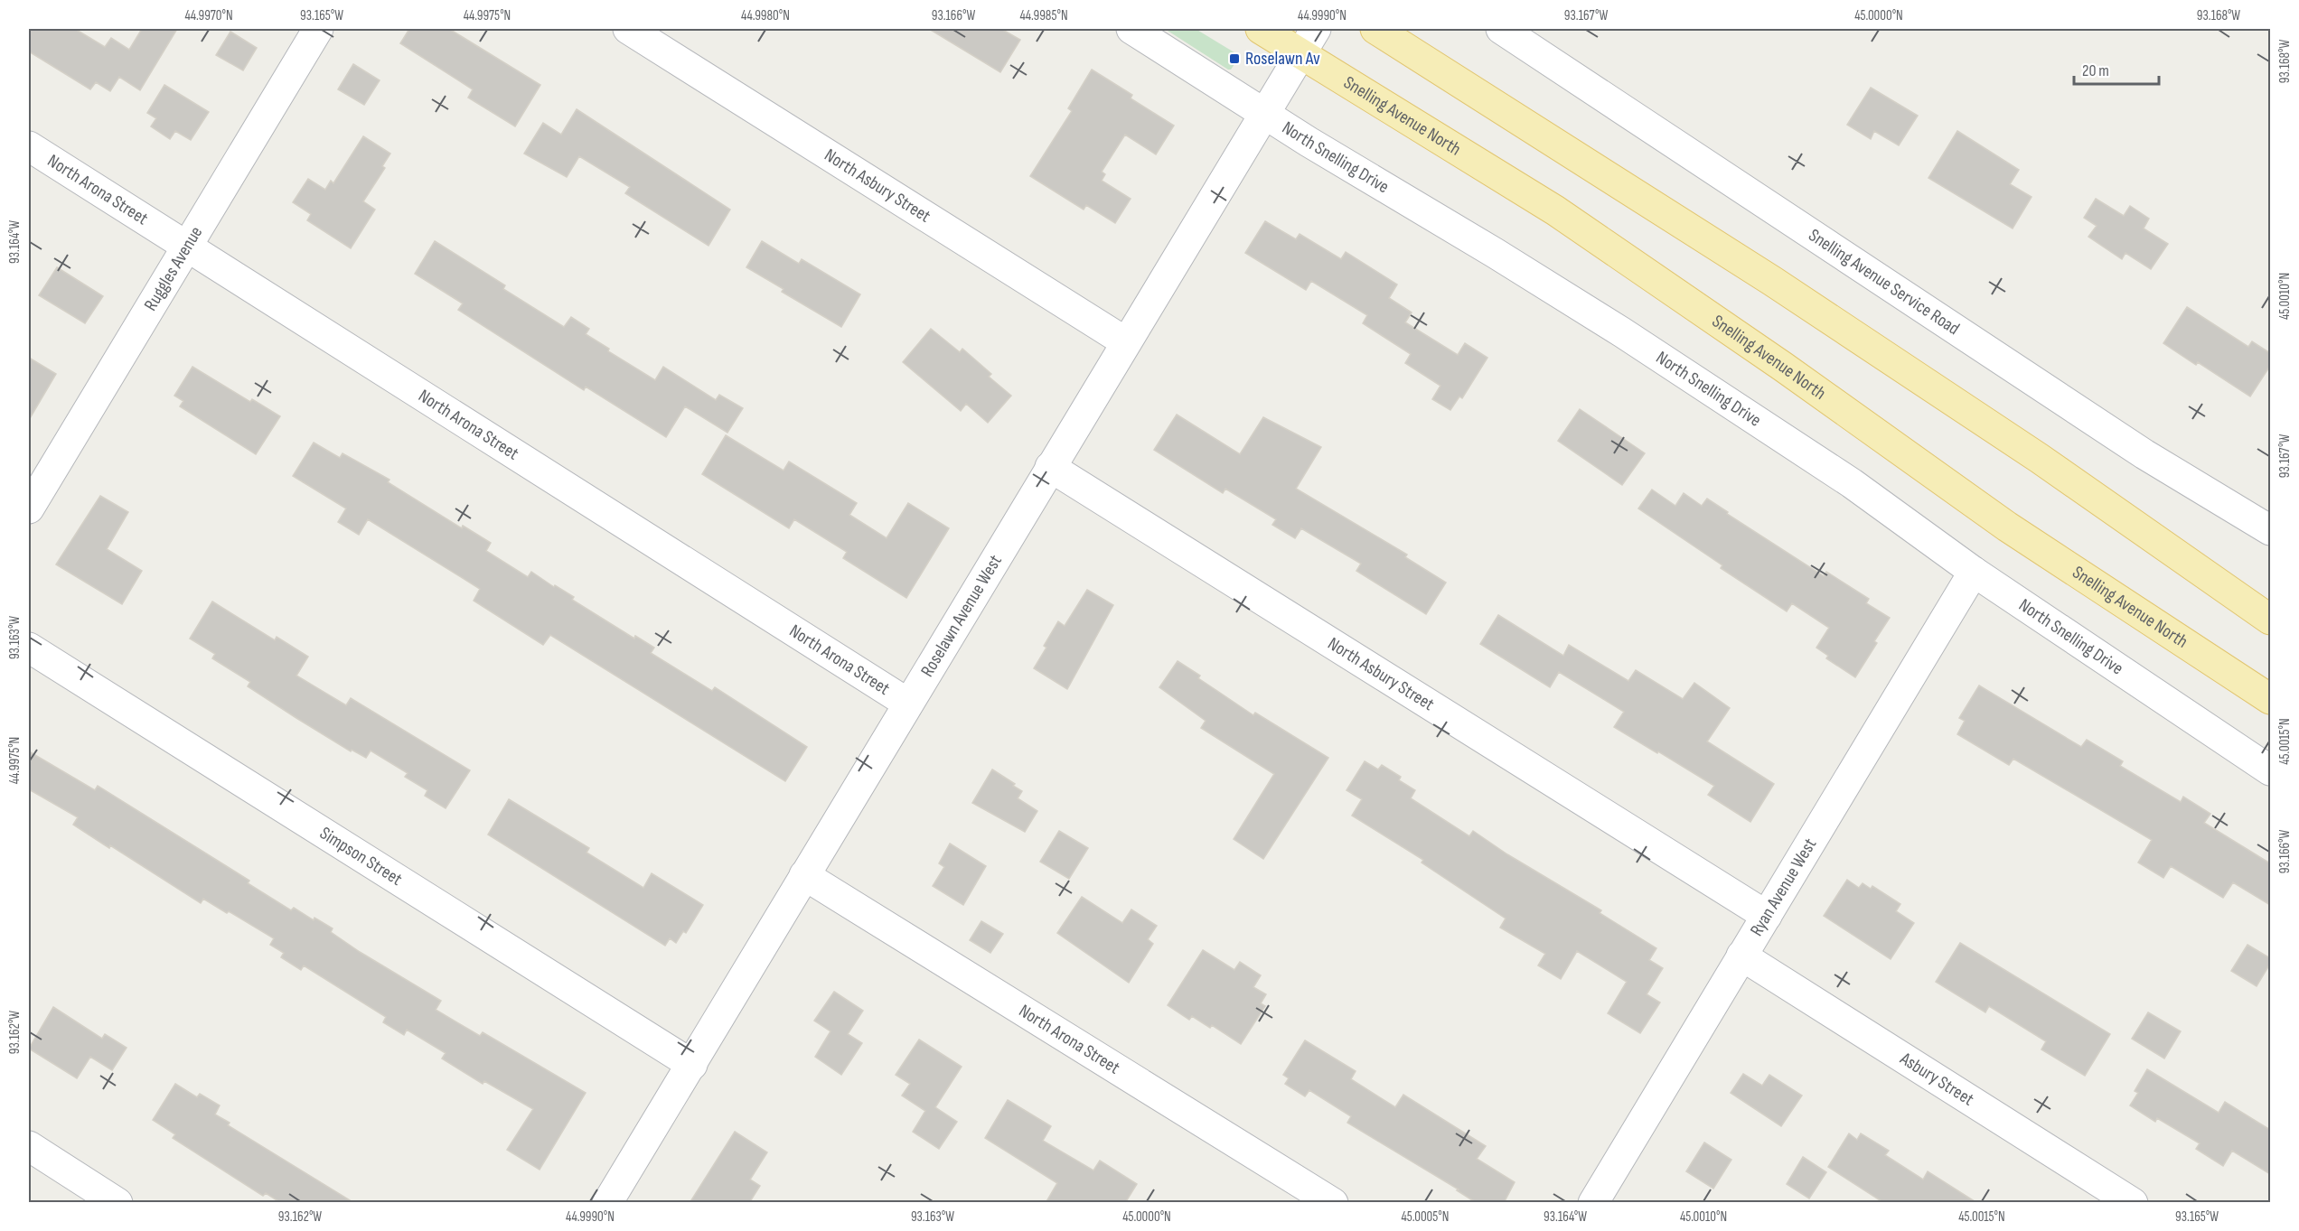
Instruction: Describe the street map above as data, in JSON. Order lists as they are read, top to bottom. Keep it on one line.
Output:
{"streets":{"main road":["Snelling Avenue North"],"street":["North Snelling Drive","North Asbury Street","North Arona Street","Ruggles Avenue","Snelling Avenue Service Road","Roselawn Avenue West","Simpson Street","Ryan Avenue West","Asbury Street"]},"crossings":[["Snelling Avenue North","Roselawn Avenue West"],["North Snelling Drive","Roselawn Avenue West"],["North Snelling Drive","Ryan Avenue West"],["North Asbury Street","Roselawn Avenue West"],["North Asbury Street","Ryan Avenue West"],["North Arona Street","Ruggles Avenue"],["North Arona Street","Roselawn Avenue West"],["Roselawn Avenue West","Simpson Street"],["Ryan Avenue West","Asbury Street"]],"places":{"transit":["Roselawn Av"]},"scale_bar":"20 m","coordinates":["44.9970°N","93.165°W","44.9975°N","44.9980°N","93.166°W","44.9985°N","44.9990°N","93.167°W","45.0000°N","93.168°W","93.164°W","45.0010°N","93.163°W","45.0015°N","93.162°W","45.0005°N"]}
